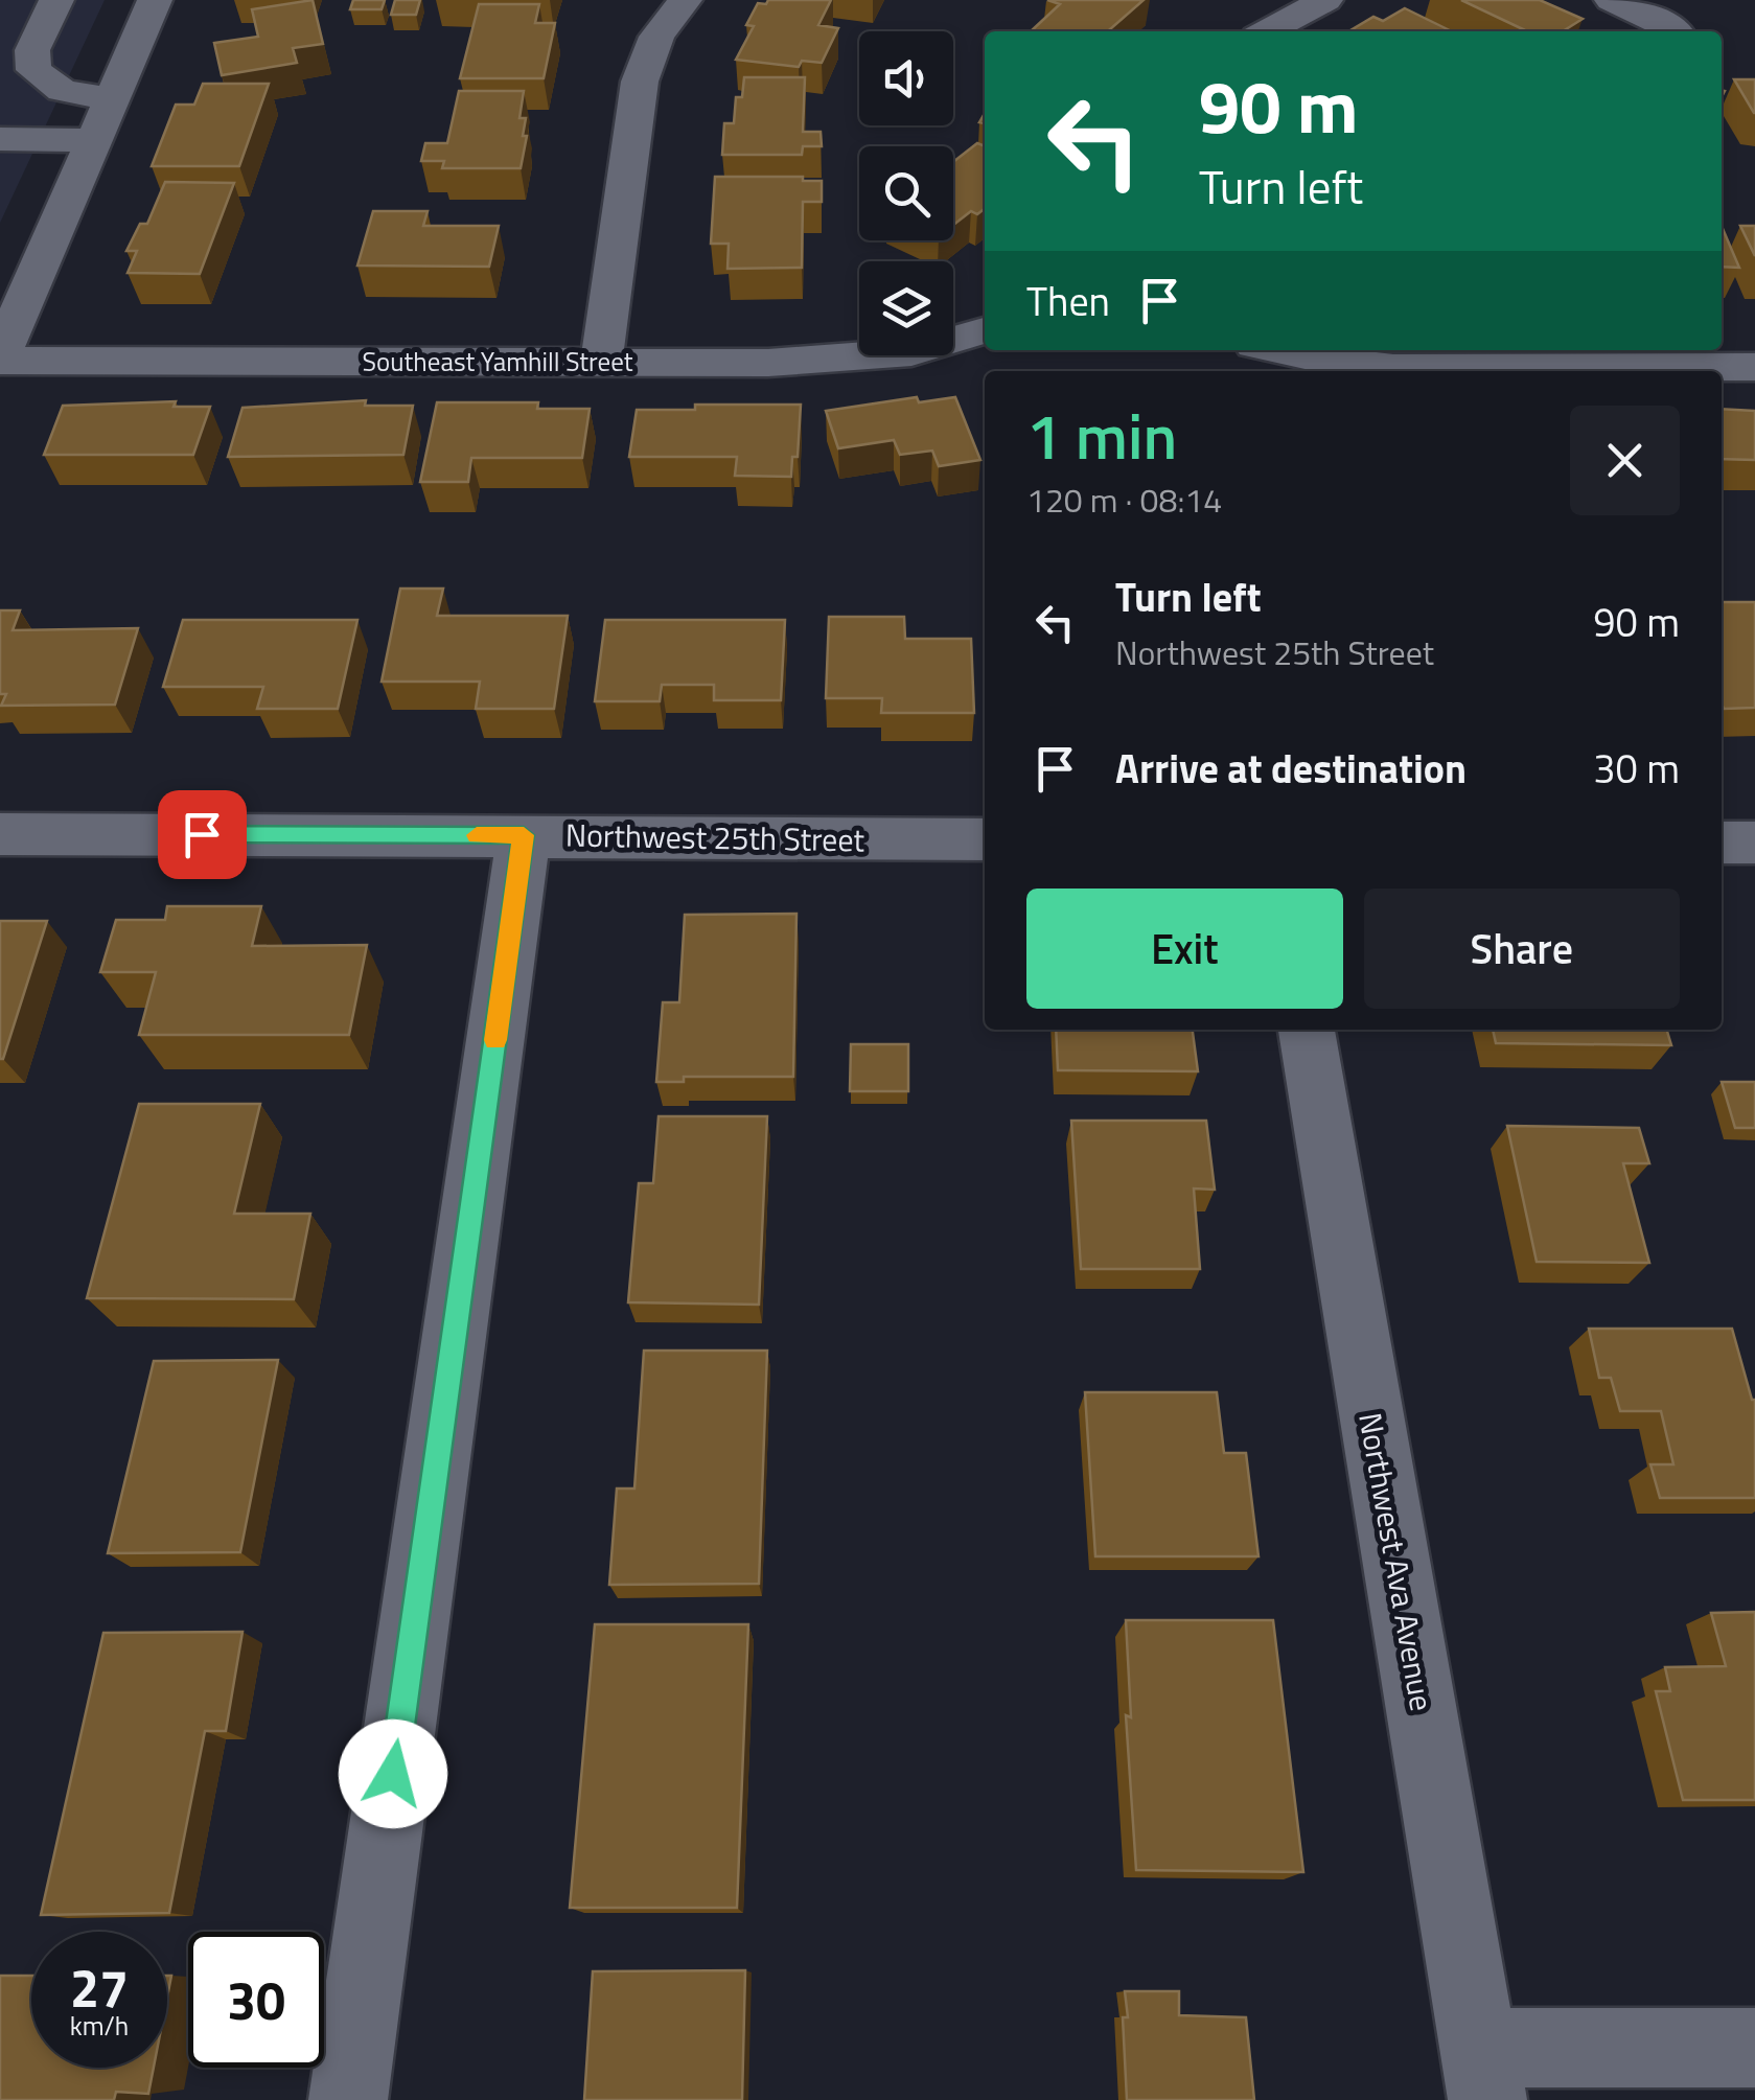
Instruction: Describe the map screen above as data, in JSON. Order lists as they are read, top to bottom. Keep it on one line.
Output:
{"streets":{"street":["Southeast Yamhill Street","Northwest 25th Street","Northwest Ava Avenue"]},"page":{"turn":["90 m","Turn left"],"then":"Then","heading":["1 min","120 m · 08:14"],"list":[{"name":"Turn left","note":"Northwest 25th Street","value":"90 m"},{"name":"Arrive at destination","value":"30 m"}],"buttons":["Exit","Share"],"speed":"27 km/h","limit":"30"}}
